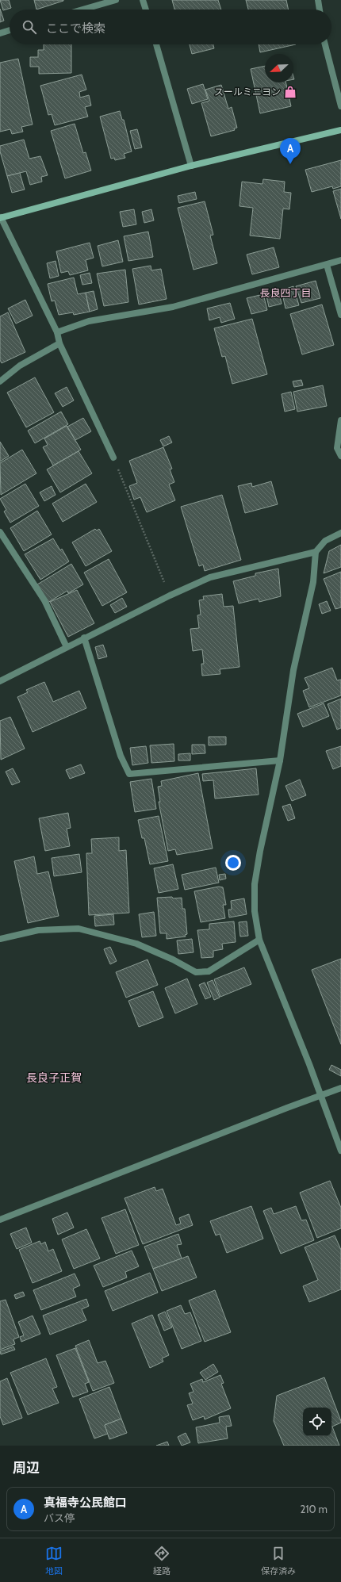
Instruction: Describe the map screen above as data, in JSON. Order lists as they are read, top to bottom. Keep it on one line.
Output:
{"districts":["長良四丁目","長良子正賀"],"places":{"shop":["スールミニヨン"]},"north":"bottom left","page":{"search":"ここで検索","pins":"A","heading":"周辺","list":[{"mark":"A","name":"真福寺公民館口","note":"バス停","value":"210 m"}],"nav":["地図","経路","保存済み"]}}
